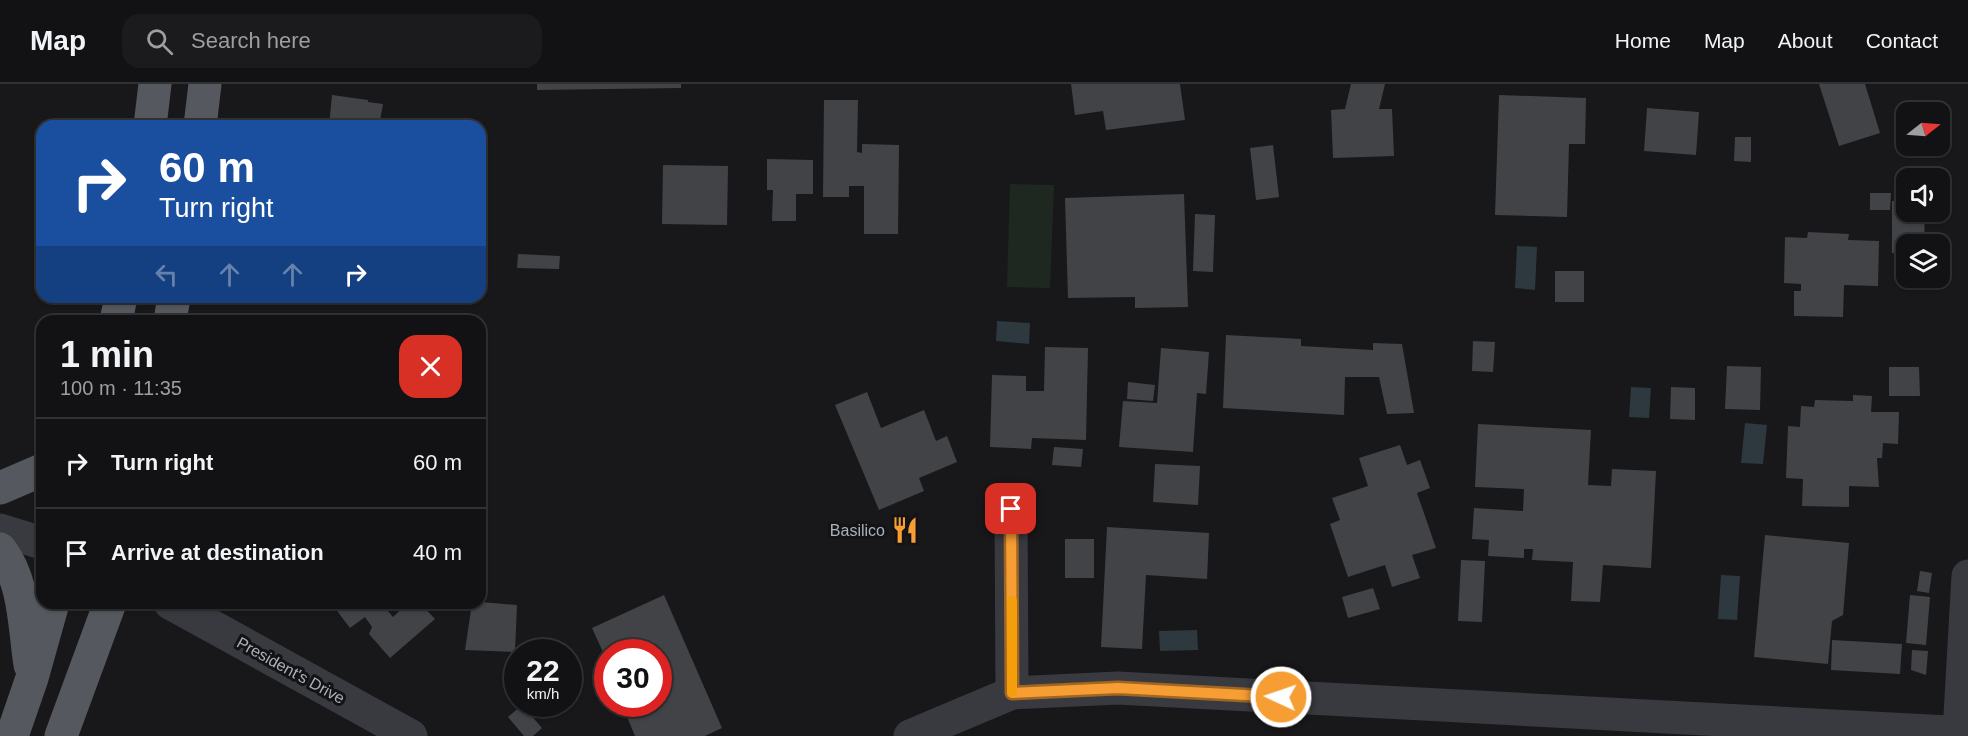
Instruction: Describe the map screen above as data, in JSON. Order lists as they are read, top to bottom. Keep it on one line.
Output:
{"streets":{"street":["President's Drive"]},"places":{"restaurant":["Basilico"]},"north":"right","page":{"header":"Map","search":"Search here","nav":["Home","Map","About","Contact"],"turn":["60 m","Turn right"],"heading":["1 min","100 m · 11:35"],"list":[{"name":"Turn right","value":"60 m"},{"name":"Arrive at destination","value":"40 m"}],"speed":"22 km/h","limit":"30"}}
